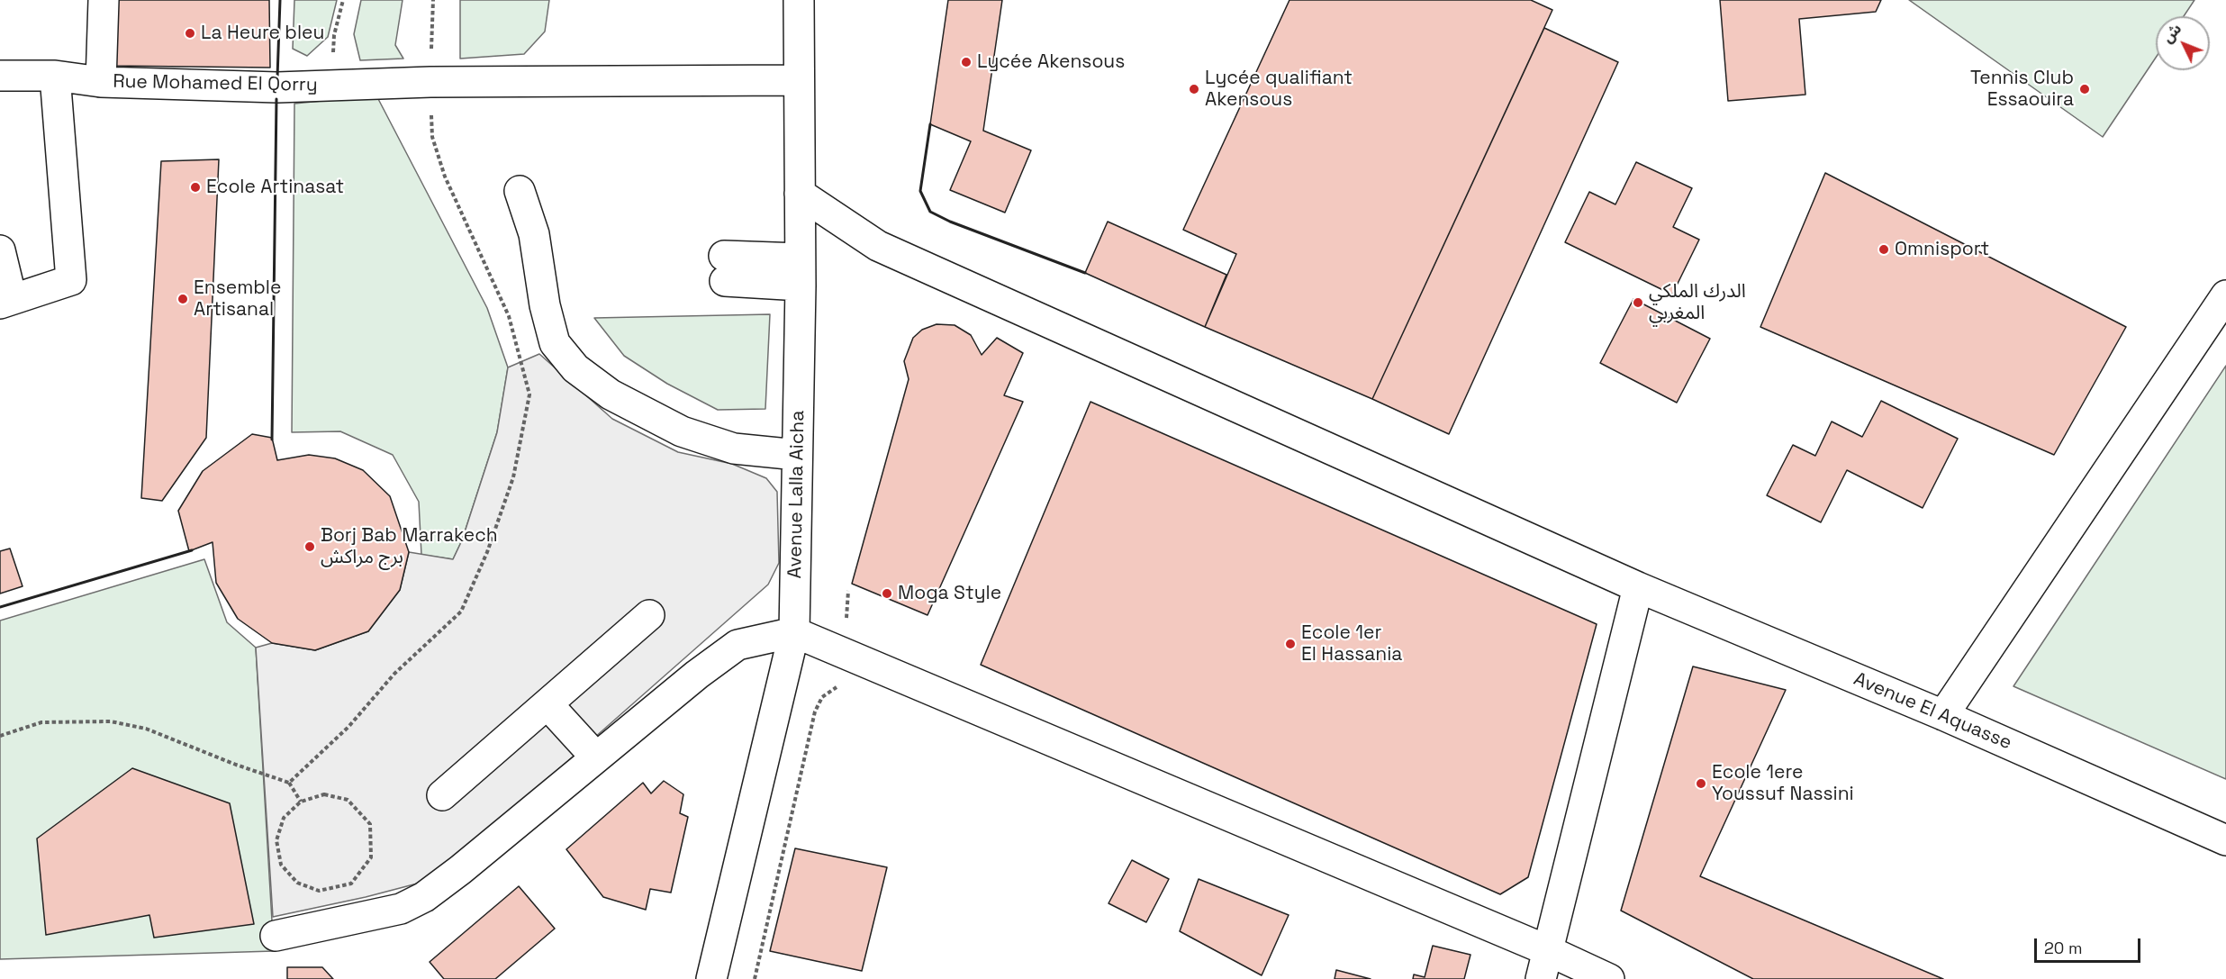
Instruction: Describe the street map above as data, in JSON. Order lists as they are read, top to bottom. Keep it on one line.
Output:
{"streets":{"street":["Rue Mohamed El Qorry","Avenue Lalla Aicha","Avenue El Aquasse"]},"crossings":[["Rue Mohamed El Qorry","Avenue Lalla Aicha"],["Avenue Lalla Aicha","Avenue El Aquasse"]],"places":["La Heure bleu","Lycée Akensous","Lycée qualifiant Akensous","Tennis Club Essaouira","Ecole Artinasat","Omnisport","Ensemble Artisanal","الدرك الملكي المغربي","Borj Bab Marrakech برج مراكش","Moga Style","Ecole 1er El Hassania","Ecole 1ere Youssuf Nassini"],"scale_bar":"20 m","north":"top left"}
